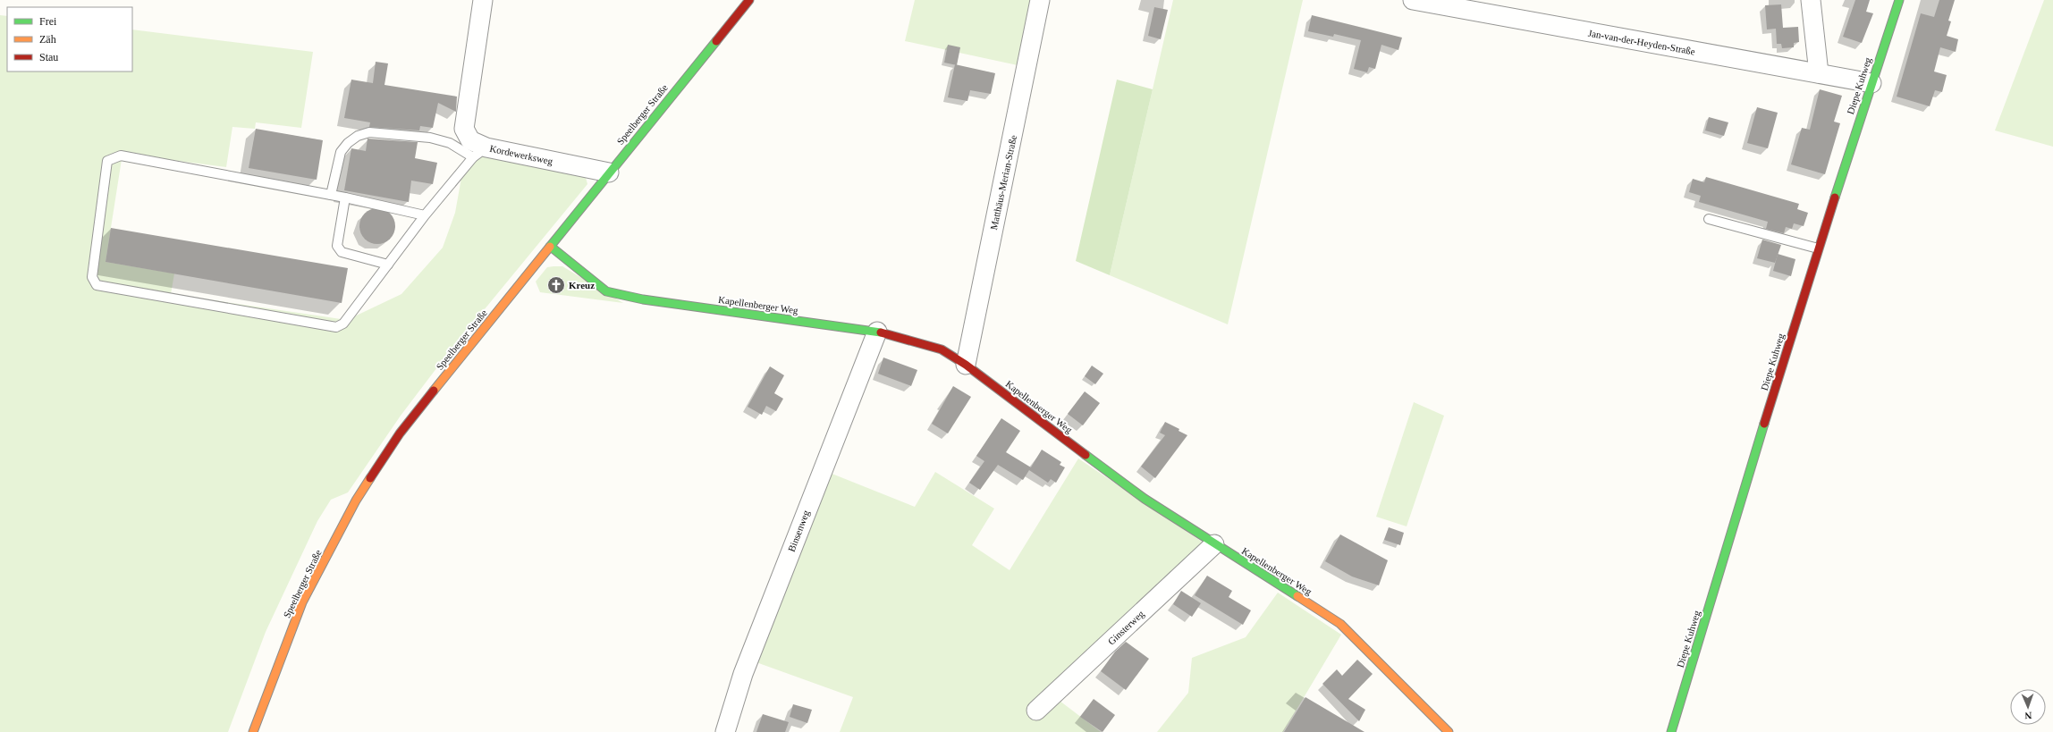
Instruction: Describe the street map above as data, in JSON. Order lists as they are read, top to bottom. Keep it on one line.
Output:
{"streets":{"street":["Jan-van-der-Heyden-Straße","Diepe Kuhweg","Speelberger Straße","Kordewerksweg","Matthäus-Merian-Straße","Kapellenberger Weg","Binsenweg","Ginsterweg"]},"crossings":[["Jan-van-der-Heyden-Straße","Diepe Kuhweg"],["Speelberger Straße","Kordewerksweg"],["Speelberger Straße","Kapellenberger Weg"],["Matthäus-Merian-Straße","Kapellenberger Weg"],["Kapellenberger Weg","Binsenweg"],["Kapellenberger Weg","Ginsterweg"]],"places":{"church":["Kreuz"]},"legend":["Frei","Zäh","Stau"],"north":"bottom"}
